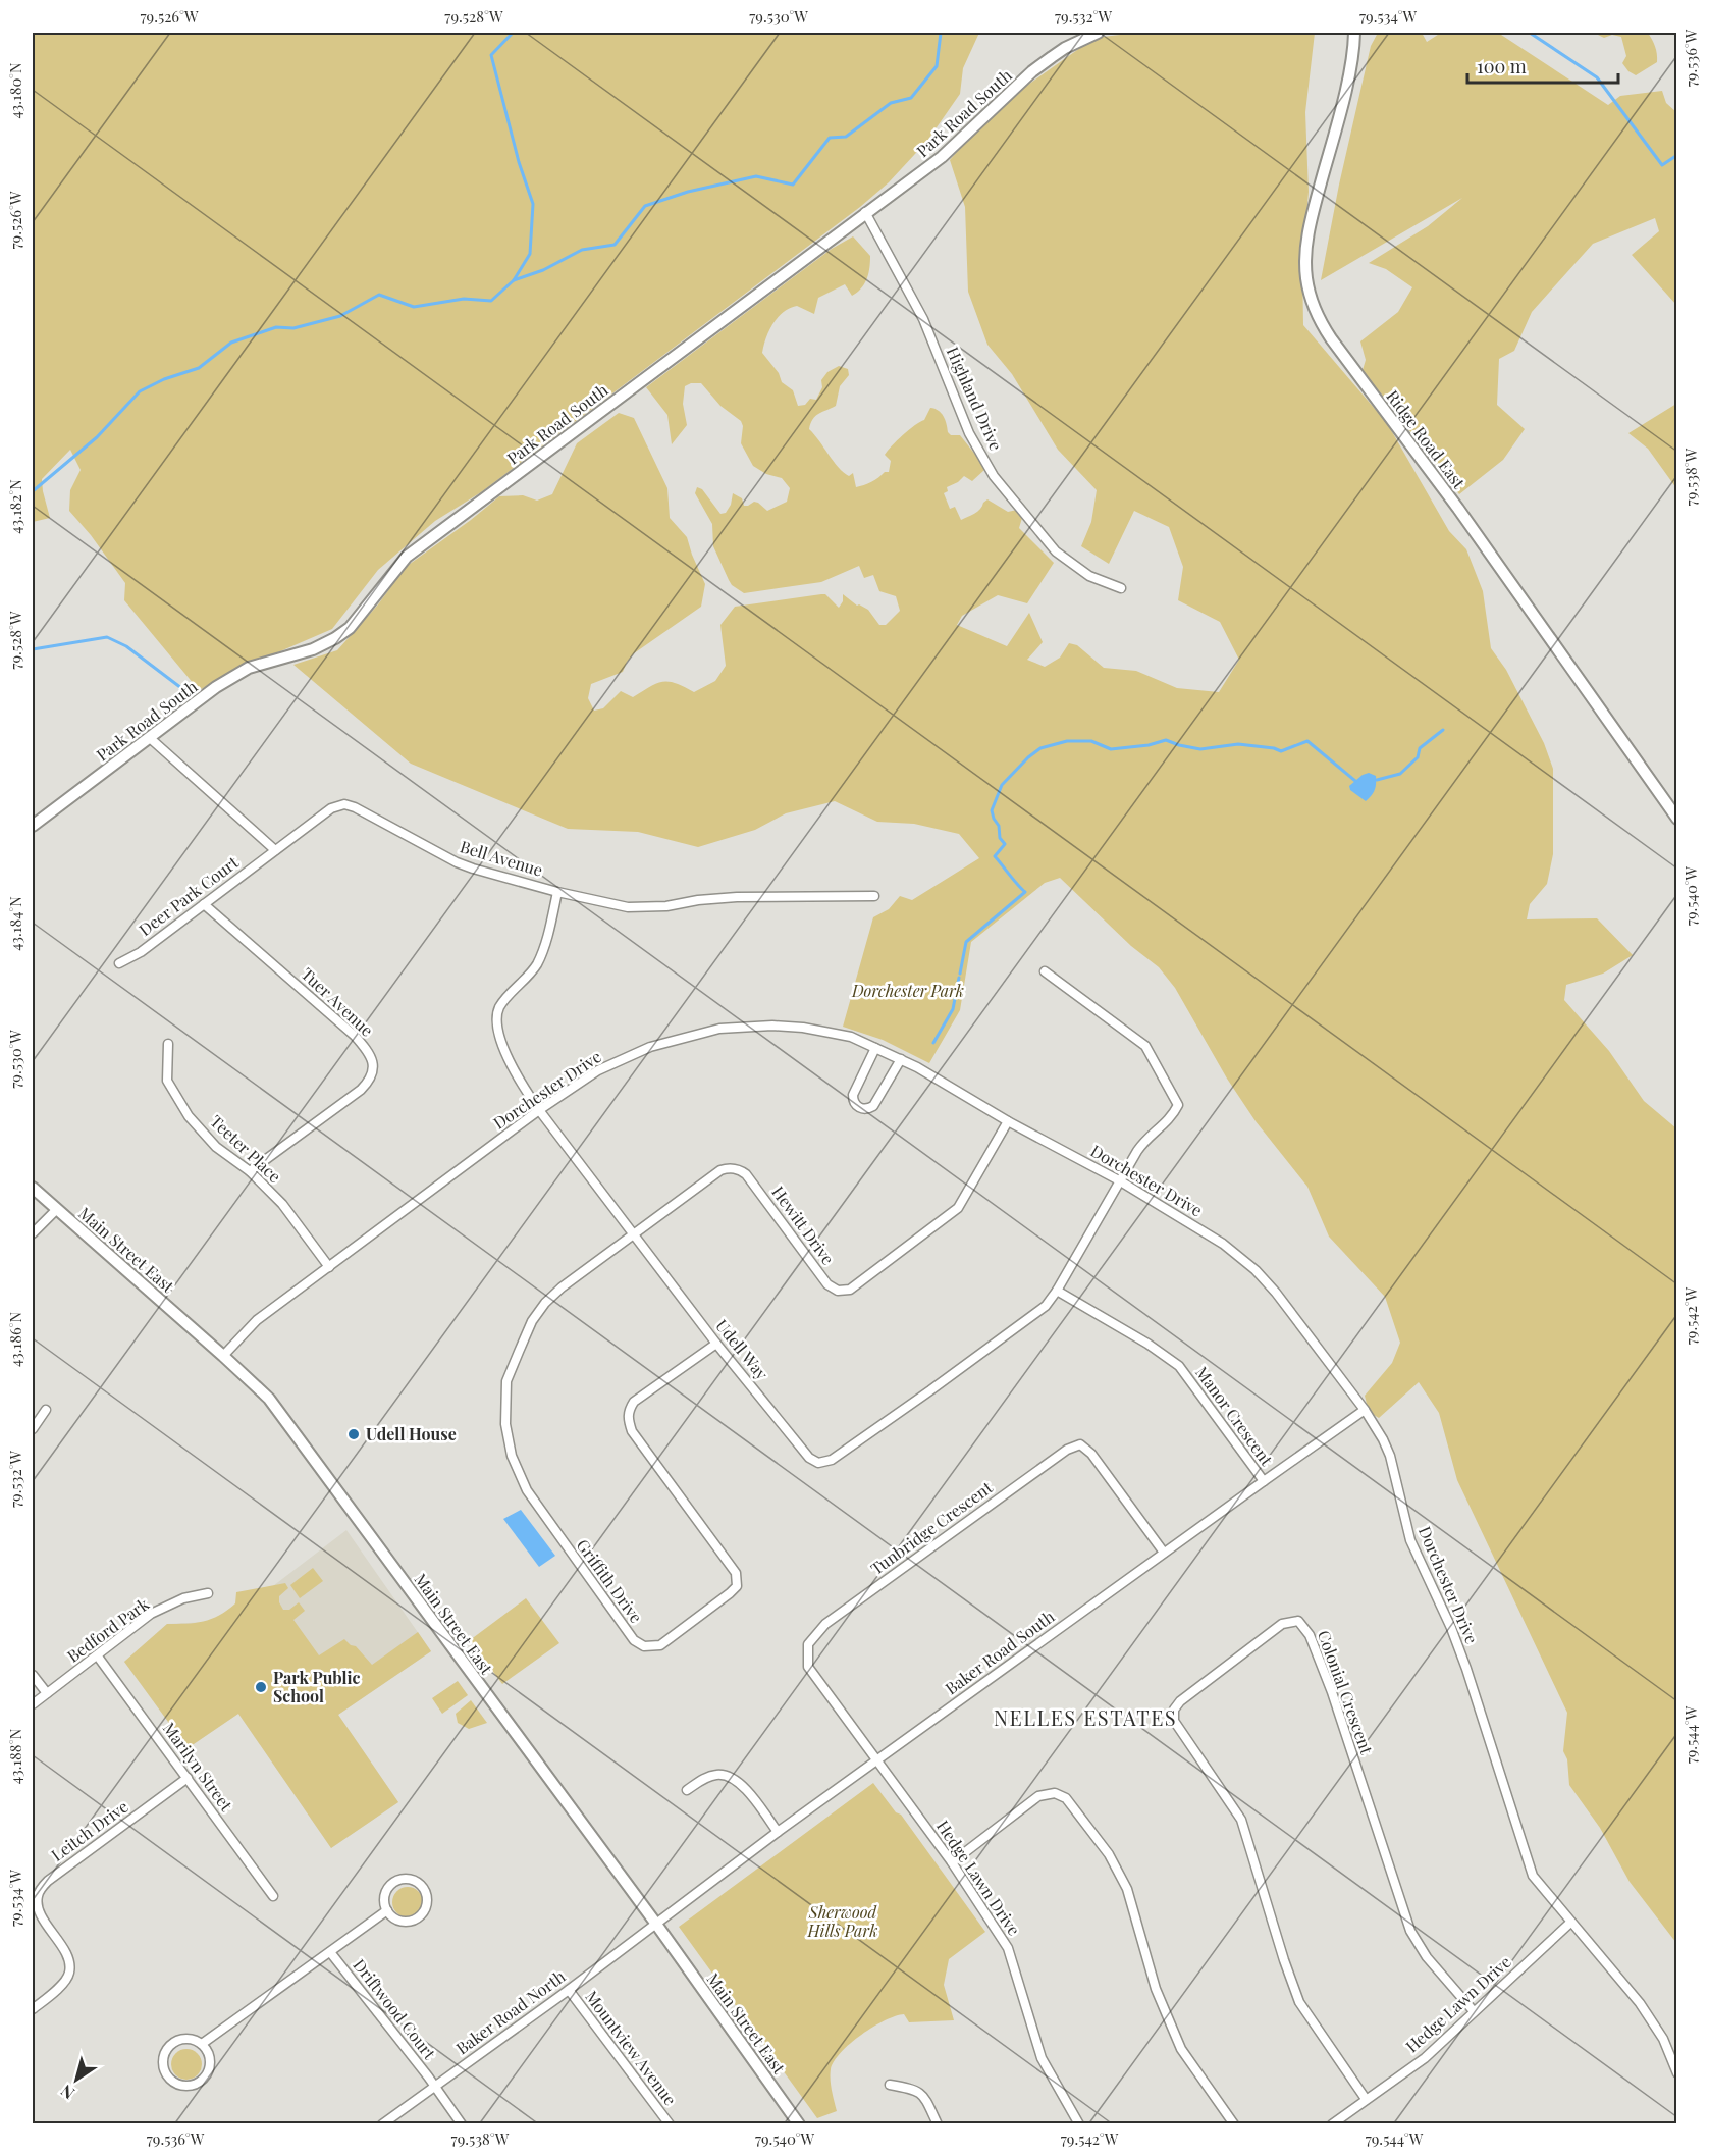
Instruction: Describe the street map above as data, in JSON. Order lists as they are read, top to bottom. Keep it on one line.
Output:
{"streets":{"main road":["Park Road South","Ridge Road East","Main Street East"],"street":["Highland Drive","Bell Avenue","Deer Park Court","Tuer Avenue","Dorchester Drive","Teeter Place","Hewitt Drive","Udell Way","Manor Crescent","Tunbridge Crescent","Griffith Drive","Bedford Park","Baker Road South","Colonial Crescent","Marilyn Street","Leitch Drive","Hedge Lawn Drive","Driftwood Court","Baker Road North","Mountview Avenue"]},"crossings":[["Park Road South","Highland Drive"],["Bell Avenue","Deer Park Court"],["Bell Avenue","Udell Way"],["Deer Park Court","Tuer Avenue"],["Tuer Avenue","Teeter Place"],["Dorchester Drive","Teeter Place"],["Dorchester Drive","Hewitt Drive"],["Dorchester Drive","Main Street East"],["Dorchester Drive","Udell Way"],["Dorchester Drive","Baker Road South"],["Dorchester Drive","Hedge Lawn Drive"],["Hewitt Drive","Udell Way"],["Hewitt Drive","Griffith Drive"],["Main Street East","Baker Road South"],["Main Street East","Baker Road North"],["Udell Way","Manor Crescent"],["Udell Way","Griffith Drive"],["Manor Crescent","Baker Road South"],["Tunbridge Crescent","Baker Road South"],["Tunbridge Crescent","Hedge Lawn Drive"],["Bedford Park","Marilyn Street"],["Baker Road South","Hedge Lawn Drive"],["Baker Road South","Baker Road North"],["Colonial Crescent","Hedge Lawn Drive"],["Marilyn Street","Leitch Drive"],["Driftwood Court","Baker Road North"],["Baker Road North","Mountview Avenue"]],"districts":["NELLES ESTATES"],"parks":["Dorchester Park","Sherwood Hills Park"],"places":["Udell House","Park Public School"],"scale_bar":"100 m","north":"bottom left","coordinates":["79.526°W","79.528°W","79.530°W","79.532°W","79.534°W","79.536°W","43.180°N","79.538°W","43.182°N","79.540°W","43.184°N","79.542°W","43.186°N","79.544°W","43.188°N"]}
